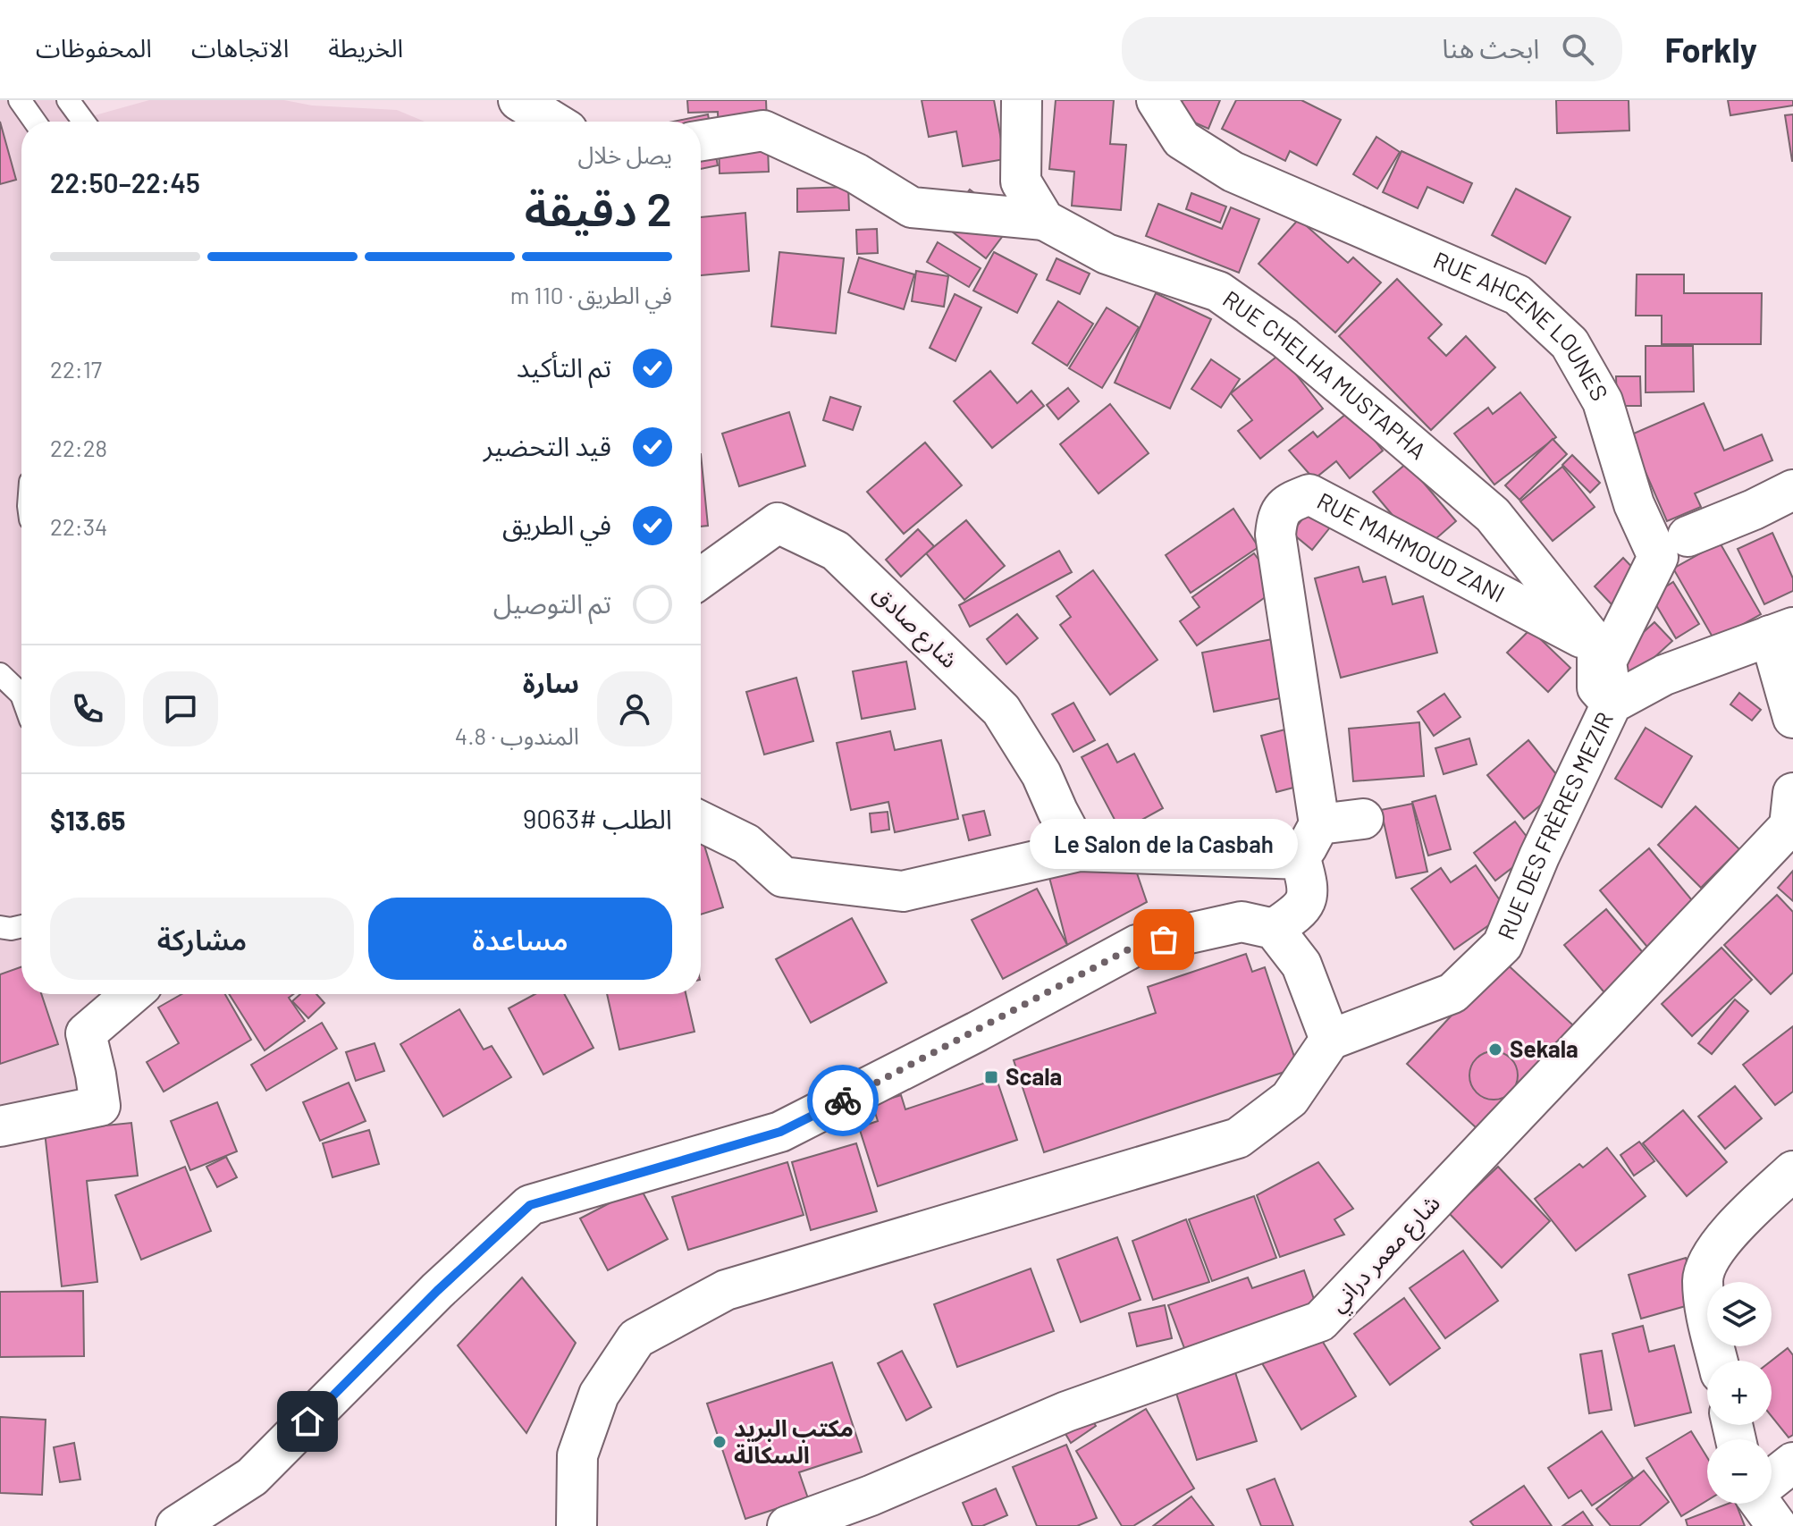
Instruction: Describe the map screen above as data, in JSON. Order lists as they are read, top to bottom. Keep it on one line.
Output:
{"streets":{"street":["RUE AHCENE LOUNES","RUE CHELHA MUSTAPHA","RUE MAHMOUD ZANI","شارع صادق","RUE DES FRÈRES MEZIR","شارع معمر دراني"]},"crossings":[["RUE AHCENE LOUNES","RUE DES FRÈRES MEZIR"],["RUE CHELHA MUSTAPHA","RUE MAHMOUD ZANI"]],"places":{"other":["Le Salon de la Casbah","Sekala","مكتب البريد السكالة"],"transit":["Scala"]},"page":{"header":"Forkly","search":"ابحث هنا","nav":["الخريطة","الاتجاهات","المحفوظات"],"heading":["2 دقيقة","يصل خلال","22:45–22:50"],"panel":["سارة","المندوب · 4.8","الطلب #9063","$13.65"],"bar":"في الطريق · 110 m","list":[["تم التأكيد","22:17"],["قيد التحضير","22:28"],["في الطريق","22:34"],"تم التوصيل"],"bubble":"Le Salon de la Casbah","buttons":["مساعدة","مشاركة"],"map_buttons":["+","−"]}}
